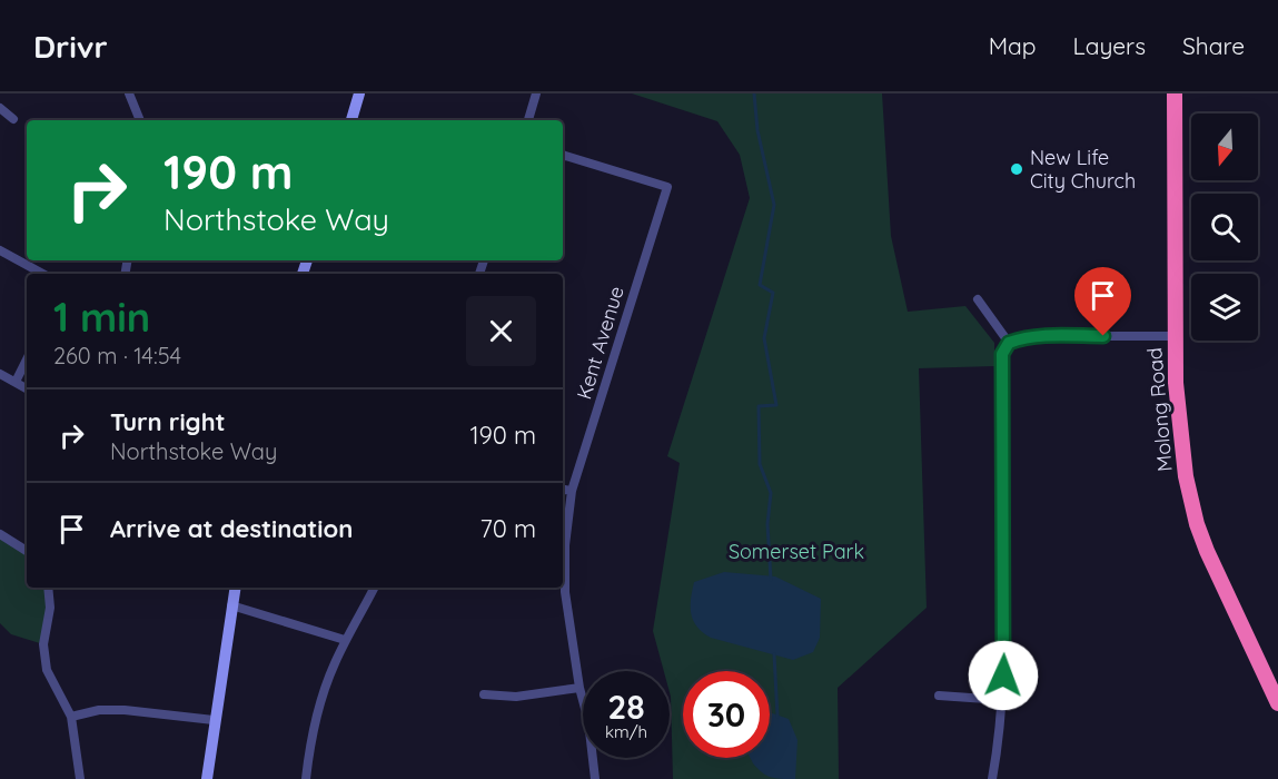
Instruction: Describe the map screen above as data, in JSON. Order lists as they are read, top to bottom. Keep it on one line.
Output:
{"streets":{"highway":["Molong Road"],"street":["Kent Avenue"]},"parks":["Somerset Park"],"places":["New Life City Church"],"north":"bottom","page":{"header":"Drivr","nav":["Map","Layers","Share"],"turn":["190 m","Northstoke Way"],"heading":["1 min","260 m · 14:54"],"list":[{"name":"Turn right","note":"Northstoke Way","value":"190 m"},{"name":"Arrive at destination","value":"70 m"}],"speed":"28 km/h","limit":"30"}}
